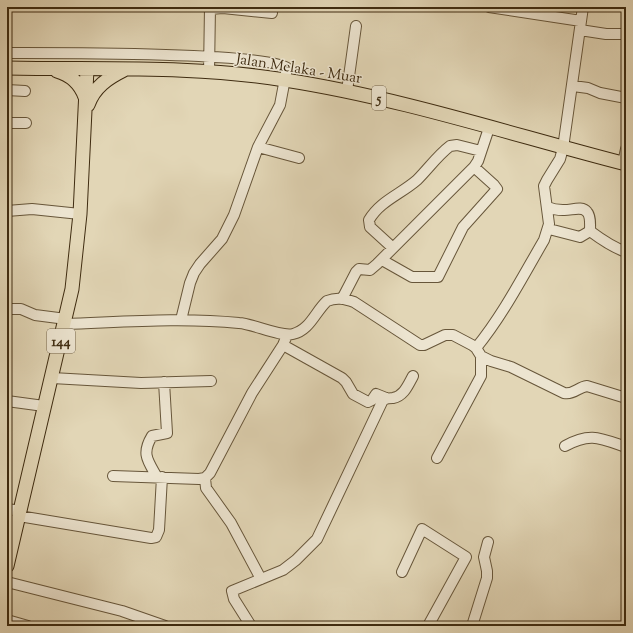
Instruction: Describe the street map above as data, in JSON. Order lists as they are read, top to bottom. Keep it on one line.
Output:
{"streets":{"main road":["Jalan Melaka - Muar","5","144"]},"crossings":[["Jalan Melaka - Muar","144"]]}
